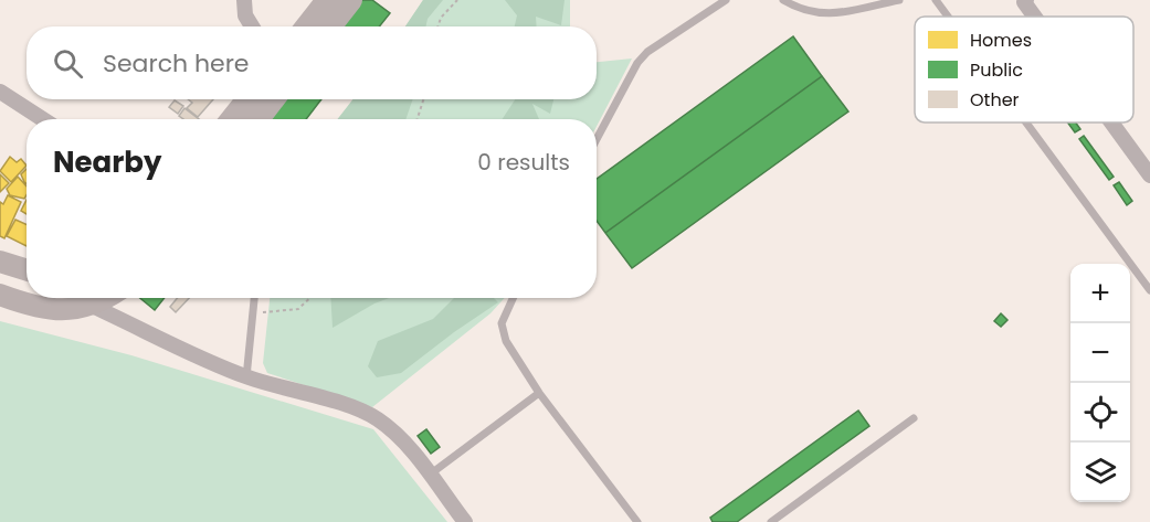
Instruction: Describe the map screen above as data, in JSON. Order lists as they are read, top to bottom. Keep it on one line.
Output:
{"legend":["Homes","Public","Other"],"page":{"search":"Search here","heading":["Nearby","0 results"],"map_buttons":["+","−"]}}
